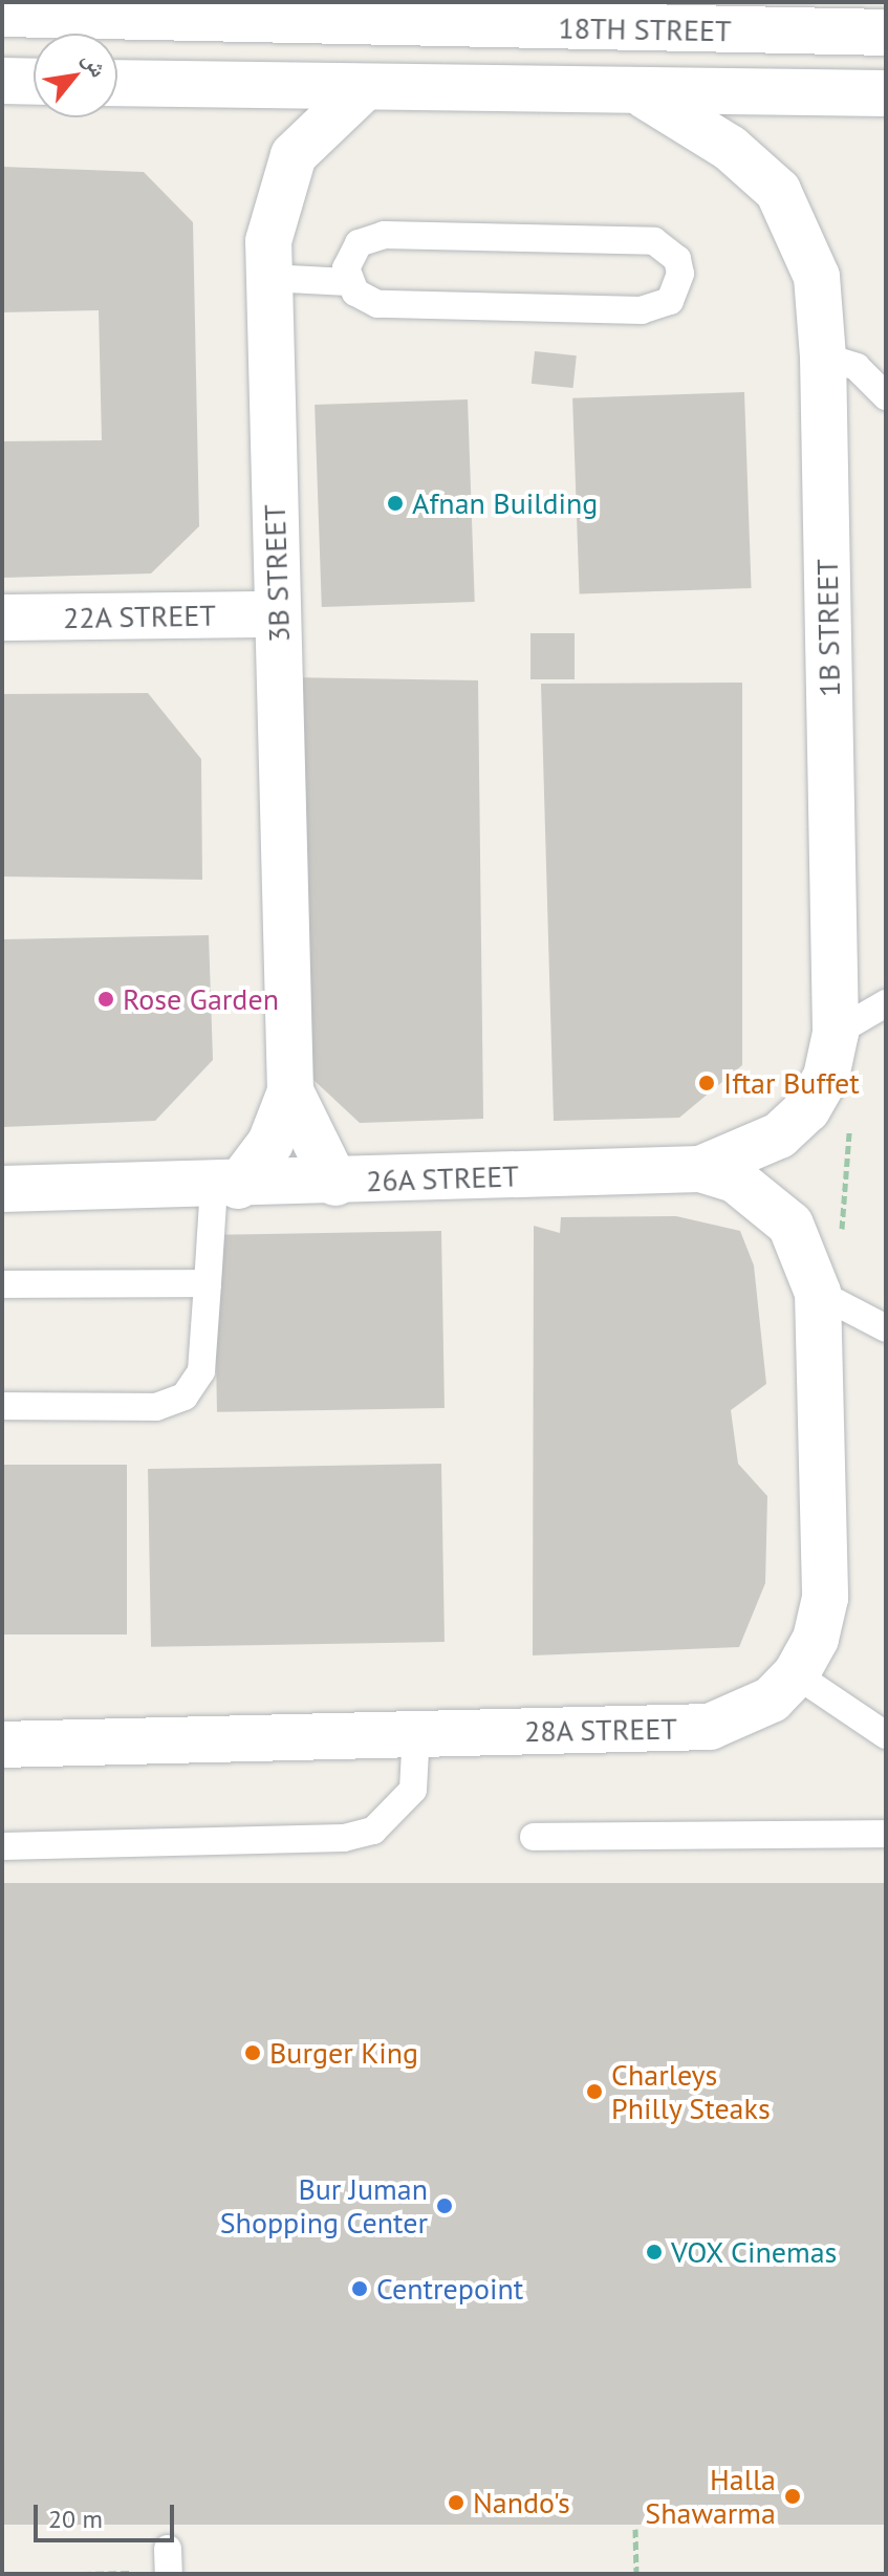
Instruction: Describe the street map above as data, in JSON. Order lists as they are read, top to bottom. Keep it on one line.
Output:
{"streets":{"street":["18TH STREET","3B STREET","22A STREET","1B STREET","26A STREET","28A STREET"]},"crossings":[["3B STREET","22A STREET"],["3B STREET","26A STREET"],["26A STREET","28A STREET"]],"places":["Afnan Building","Rose Garden","Iftar Buffet","Burger King","Charleys Philly Steaks","Bur Juman Shopping Center","VOX Cinemas","Centrepoint","Halla Shawarma","Nando's"],"scale_bar":"20 m","north":"top right"}
